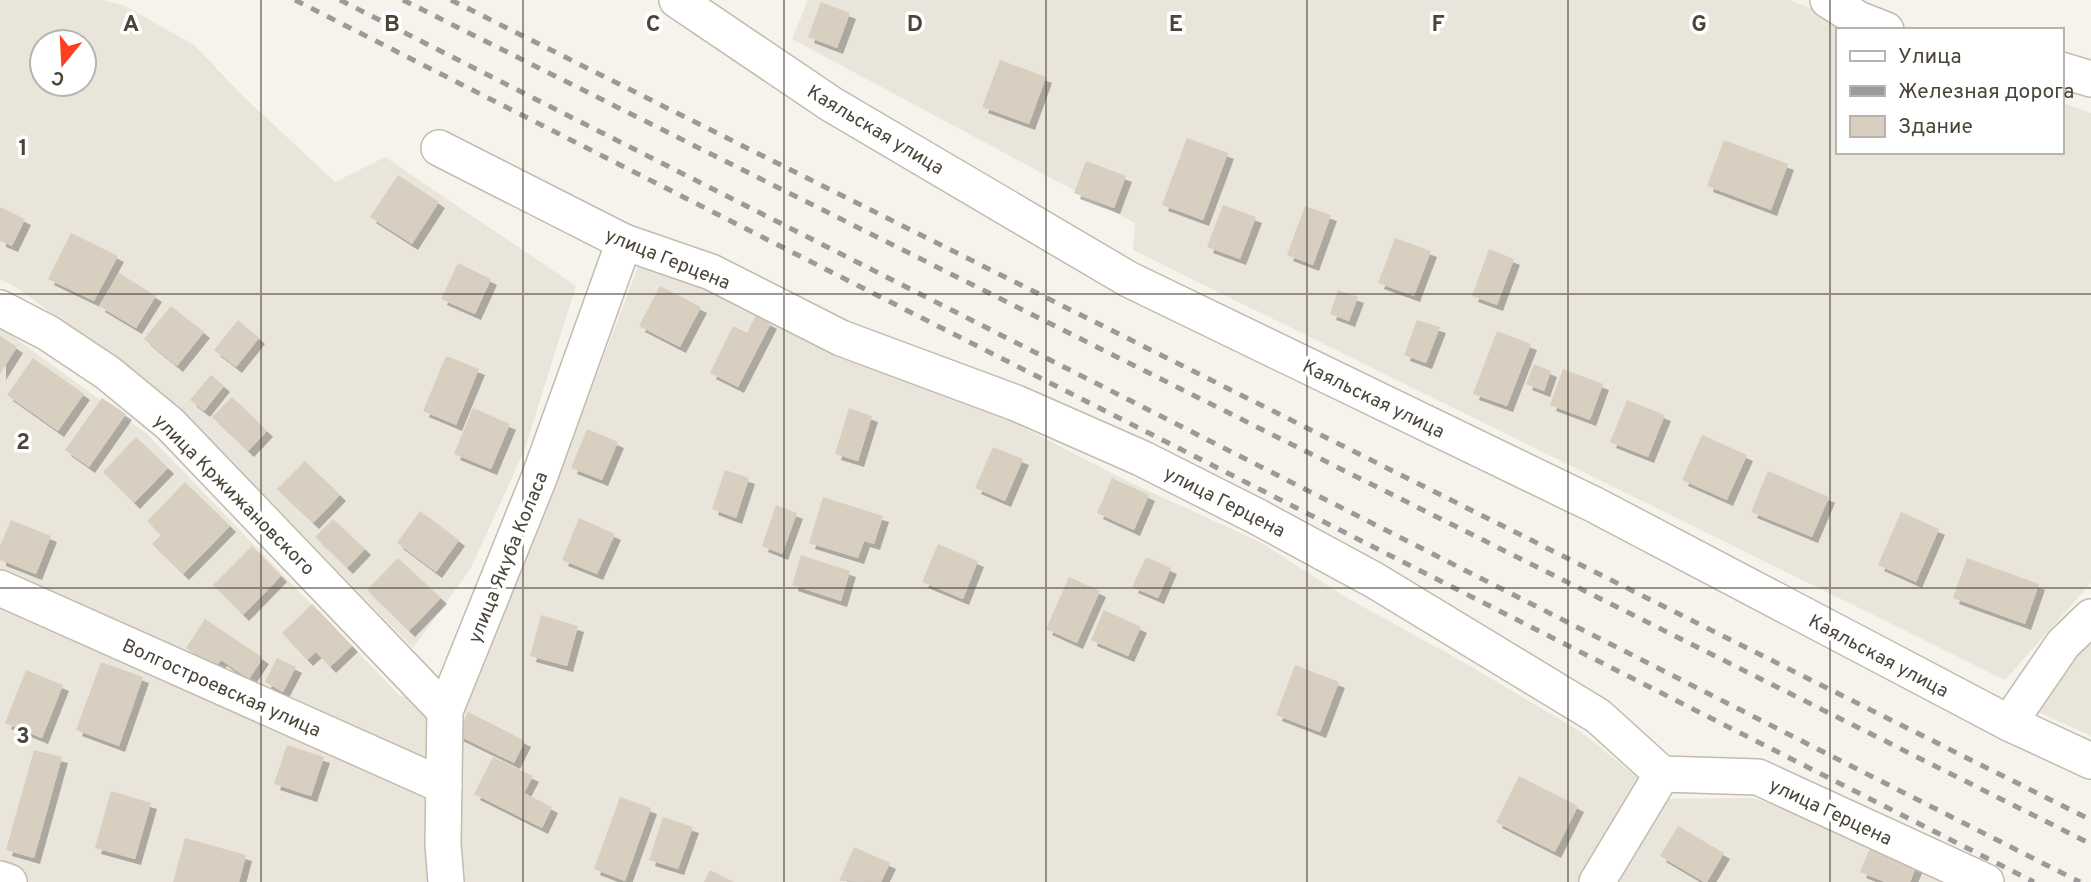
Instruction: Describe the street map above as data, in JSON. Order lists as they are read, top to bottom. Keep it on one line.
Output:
{"streets":{"street":["Каяльская улица","улица Герцена","улица Кржижановского","улица Якуба Коласа","Волгостроевская улица"]},"crossings":[["улица Герцена","улица Якуба Коласа"],["улица Кржижановского","улица Якуба Коласа"],["улица Якуба Коласа","Волгостроевская улица"]],"legend":["Улица","Железная дорога","Здание"],"north":"bottom","grid":{"columns":["A","B","C","D","E","F","G"],"rows":["1","2","3"]}}
